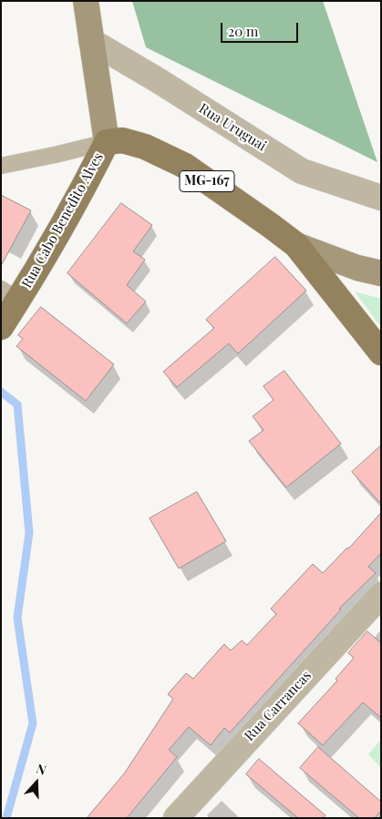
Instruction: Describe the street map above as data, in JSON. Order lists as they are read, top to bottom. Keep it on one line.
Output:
{"streets":{"main road":["MG-167","Rua Cabo Benedito Alves"],"street":["Rua Uruguai","Rua Carrancas"]},"crossings":[["Rua Uruguai","Rua Cabo Benedito Alves"],["MG-167","Rua Cabo Benedito Alves"]],"scale_bar":"20 m","north":"top"}
